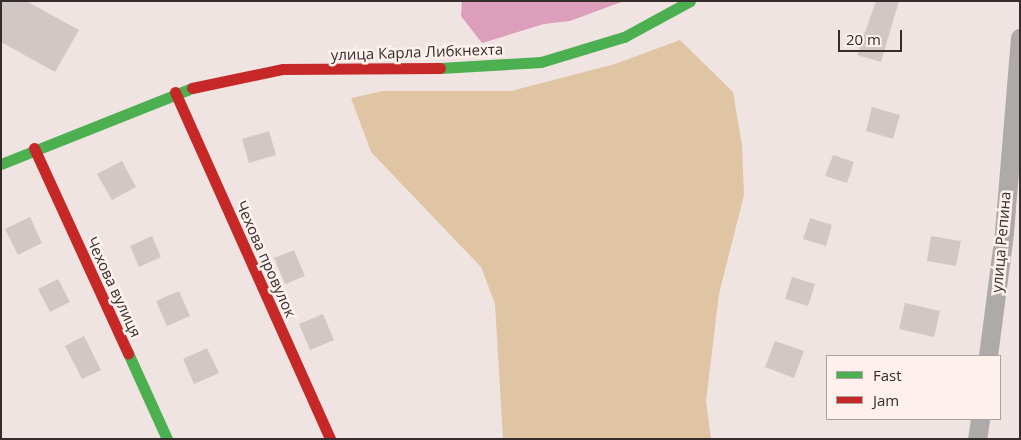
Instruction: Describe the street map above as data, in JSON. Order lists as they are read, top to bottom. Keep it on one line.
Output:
{"streets":{"street":["улица Карла Либкнехта","улица Репина","Чехова провулок","Чехова вулиця"]},"crossings":[["улица Карла Либкнехта","Чехова провулок"],["улица Карла Либкнехта","Чехова вулиця"]],"legend":["Fast","Jam"],"scale_bar":"20 m"}
